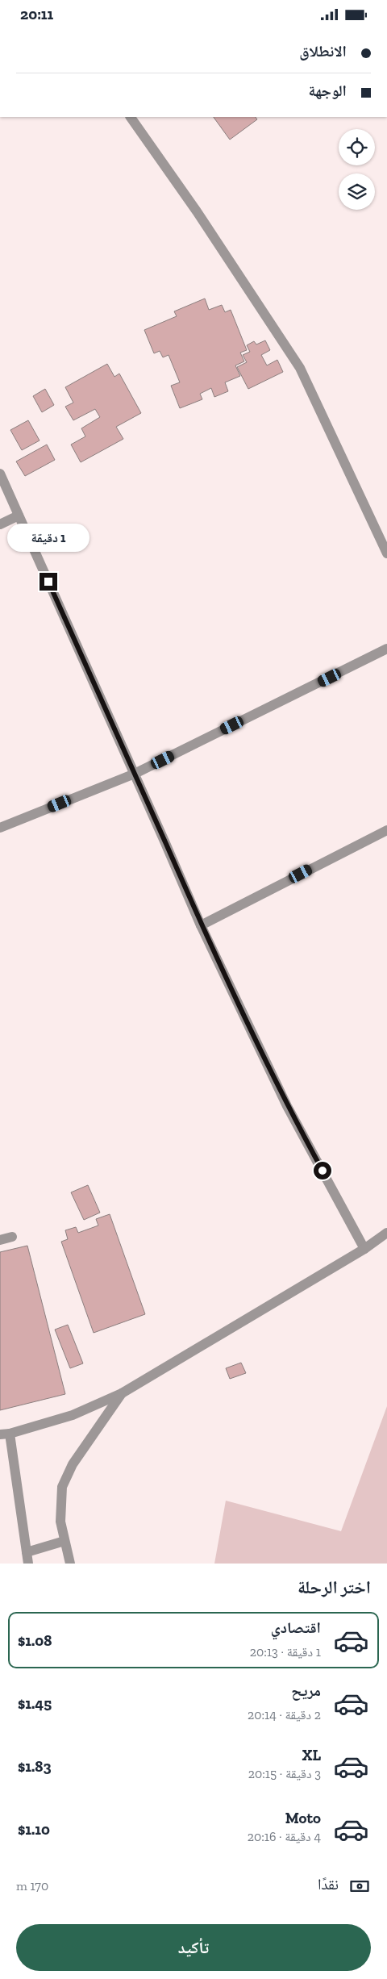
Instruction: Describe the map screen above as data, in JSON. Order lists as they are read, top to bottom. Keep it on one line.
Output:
{"page":{"status":"20:11","banner":["الانطلاق","الوجهة"],"bubble":"1 دقيقة","heading":"اختر الرحلة","list":[{"name":"اقتصادي","note":"1 دقيقة · 20:13","value":"$1.08"},{"name":"مريح","note":"2 دقيقة · 20:14","value":"$1.45"},{"name":"XL","note":"3 دقيقة · 20:15","value":"$1.83"},{"name":"Moto","note":"4 دقيقة · 20:16","value":"$1.10"}],"pay":["نقدًا","170 m"],"buttons":"تأكيد"}}
